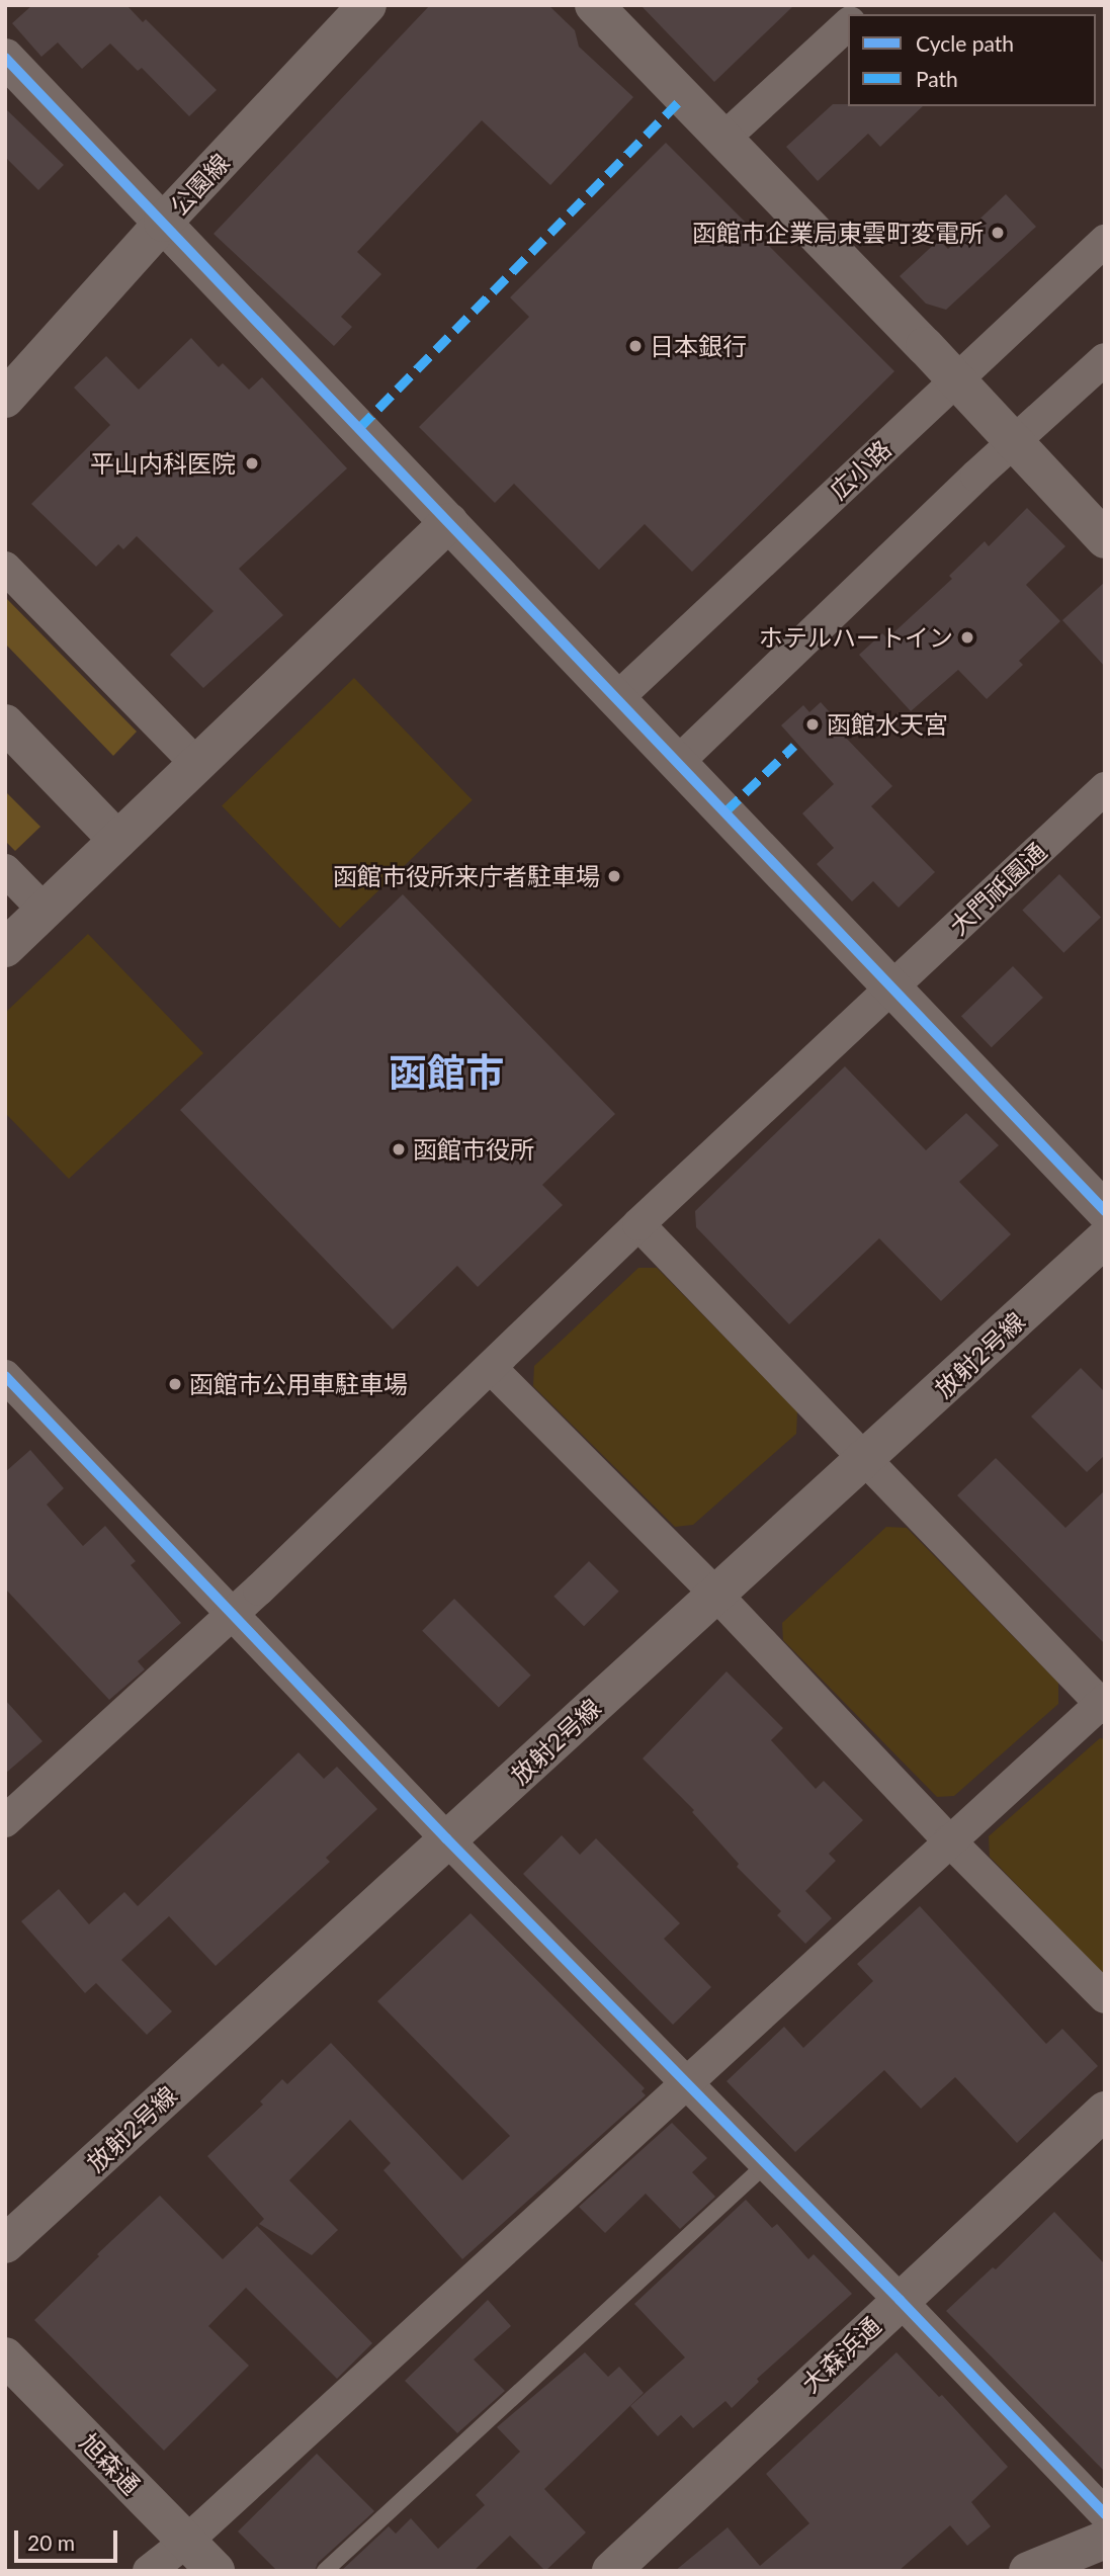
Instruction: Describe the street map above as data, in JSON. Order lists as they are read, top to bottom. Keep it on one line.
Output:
{"streets":{"street":["公園線","広小路","大門祇園通","放射2号線","大森浜通","旭森通"]},"districts":["函館市"],"places":["函館市企業局東雲町変電所","日本銀行","平山内科医院","ホテルハートイン","函館水天宮","函館市役所来庁者駐車場","函館市役所","函館市公用車駐車場"],"legend":["Cycle path","Path"],"scale_bar":"20 m"}
